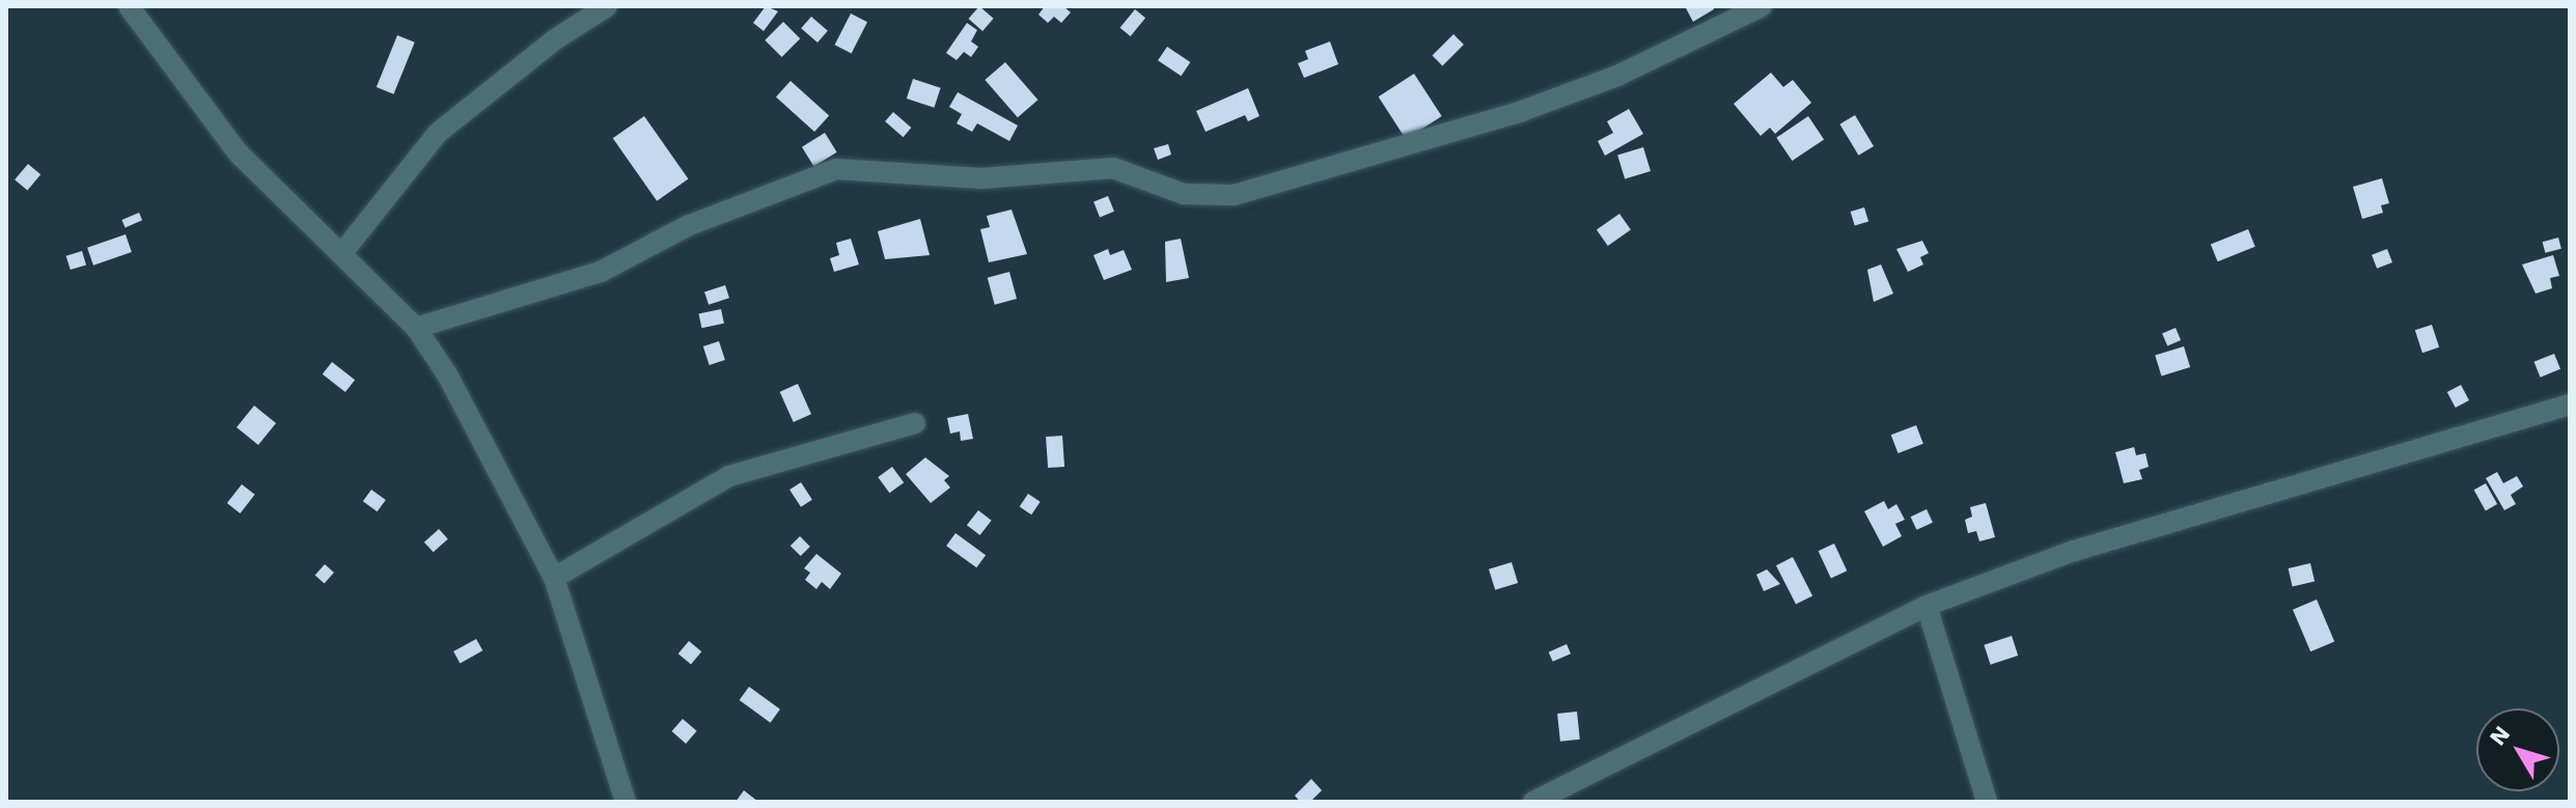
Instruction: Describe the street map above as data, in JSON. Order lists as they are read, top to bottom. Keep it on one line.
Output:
{"north":"top left"}
